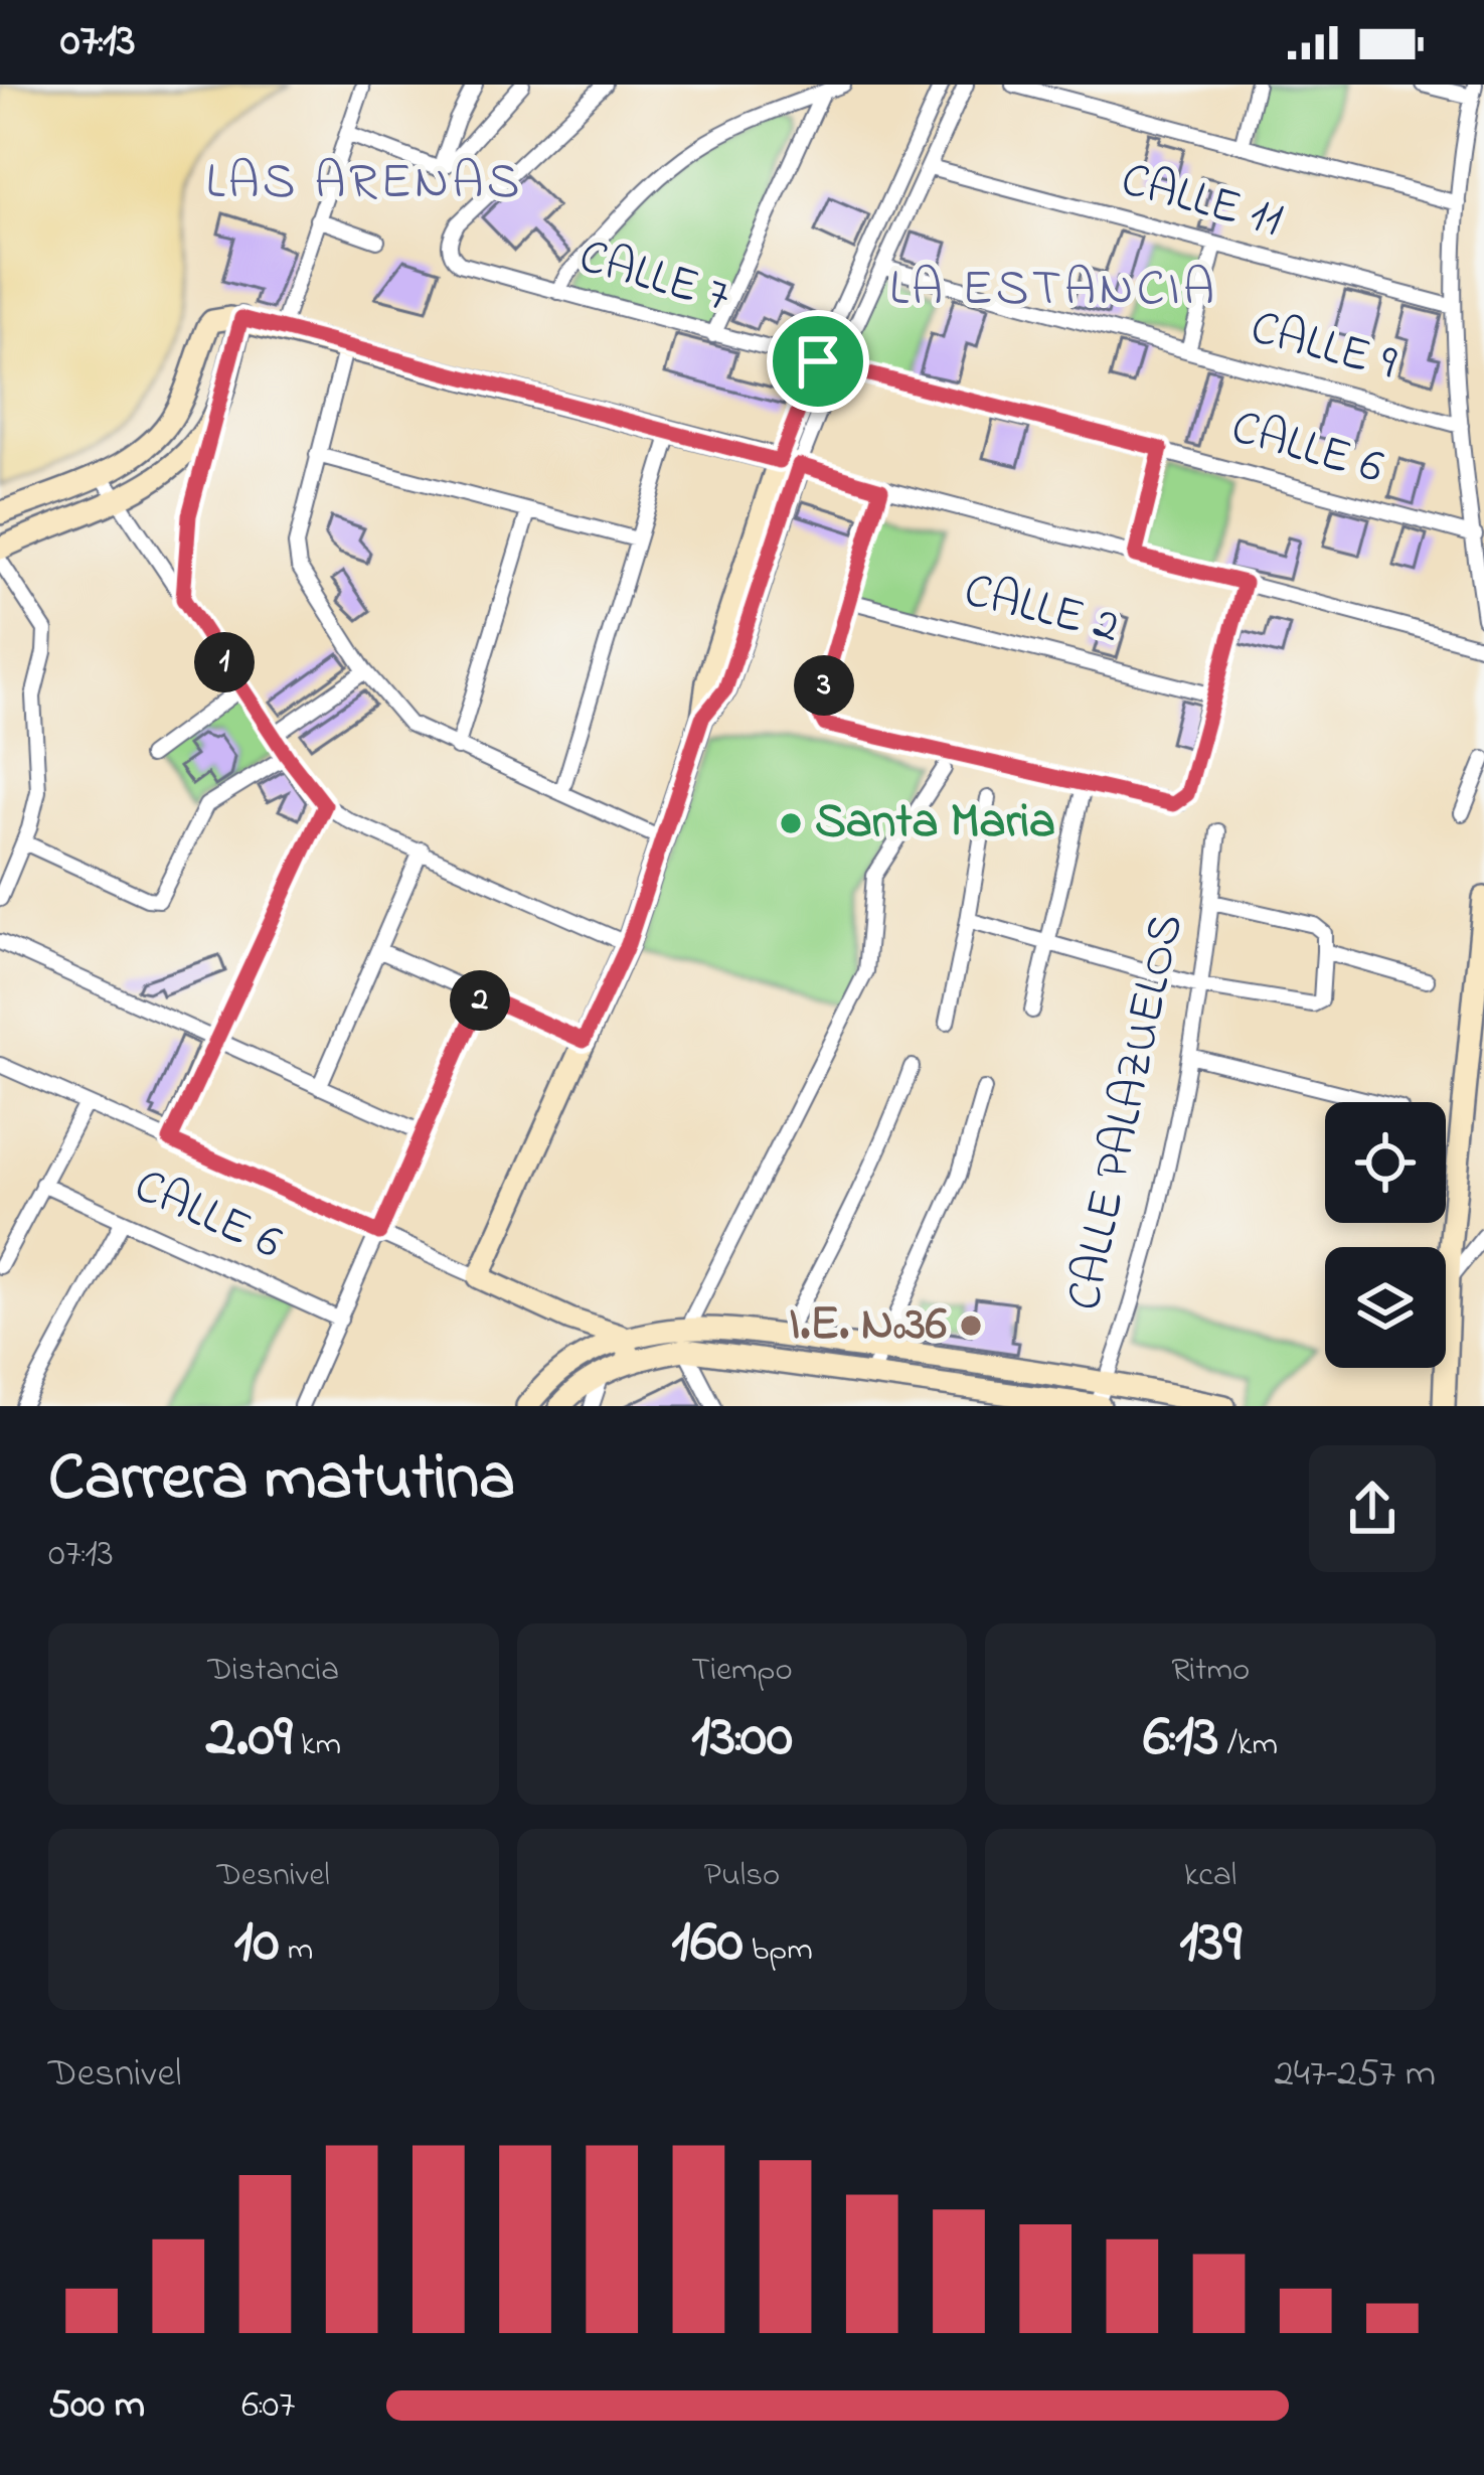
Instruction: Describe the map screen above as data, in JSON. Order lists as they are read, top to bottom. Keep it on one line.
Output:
{"streets":{"street":["CALLE 11","CALLE 7","CALLE 9","CALLE 6","CALLE 2","CALLE PALAZUELOS"]},"crossings":[["CALLE 7","CALLE 6"]],"districts":["LAS ARENAS","LA ESTANCIA"],"places":["Santa Maria","I.E. Nº36"],"page":{"status":"07:13","pins":["1","3","2"],"heading":["Carrera matutina","07:13"],"stats":[["Distancia","2.09 km"],["Tiempo","13:00"],["Ritmo","6:13 /km"],["Desnivel","10 m"],["Pulso","160 bpm"],["kcal","139"]],"chart":["Desnivel","247–257 m"],"list":[{"name":"500 m","note":"6:07"}]}}
